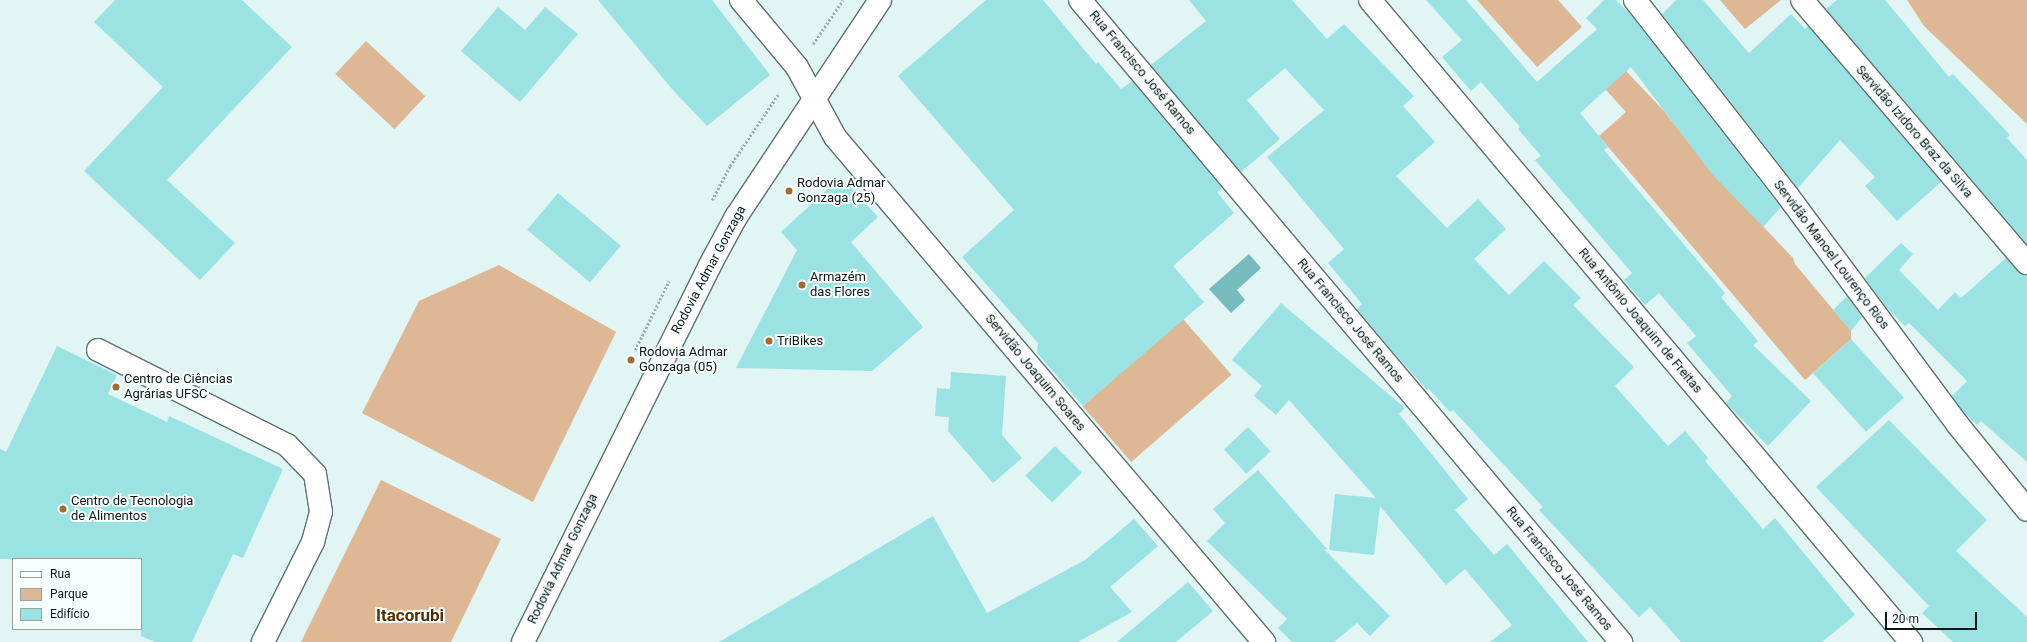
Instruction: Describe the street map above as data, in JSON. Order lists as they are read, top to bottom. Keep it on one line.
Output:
{"streets":{"main road":["Rua Francisco José Ramos","Servidão Izidoro Braz da Silva","Servidão Manoel Lourenço Rios","Rodovia Admar Gonzaga","Rua Antônio Joaquim de Freitas","Servidão Joaquim Soares"]},"crossings":[["Rodovia Admar Gonzaga","Servidão Joaquim Soares"]],"districts":["Itacorubi"],"places":["Rodovia Admar Gonzaga (25)","Armazém das Flores","TriBikes","Rodovia Admar Gonzaga (05)","Centro de Ciências Agrárias UFSC","Centro de Tecnologia de Alimentos"],"legend":["Rua","Parque","Edifício"],"scale_bar":"20 m"}
